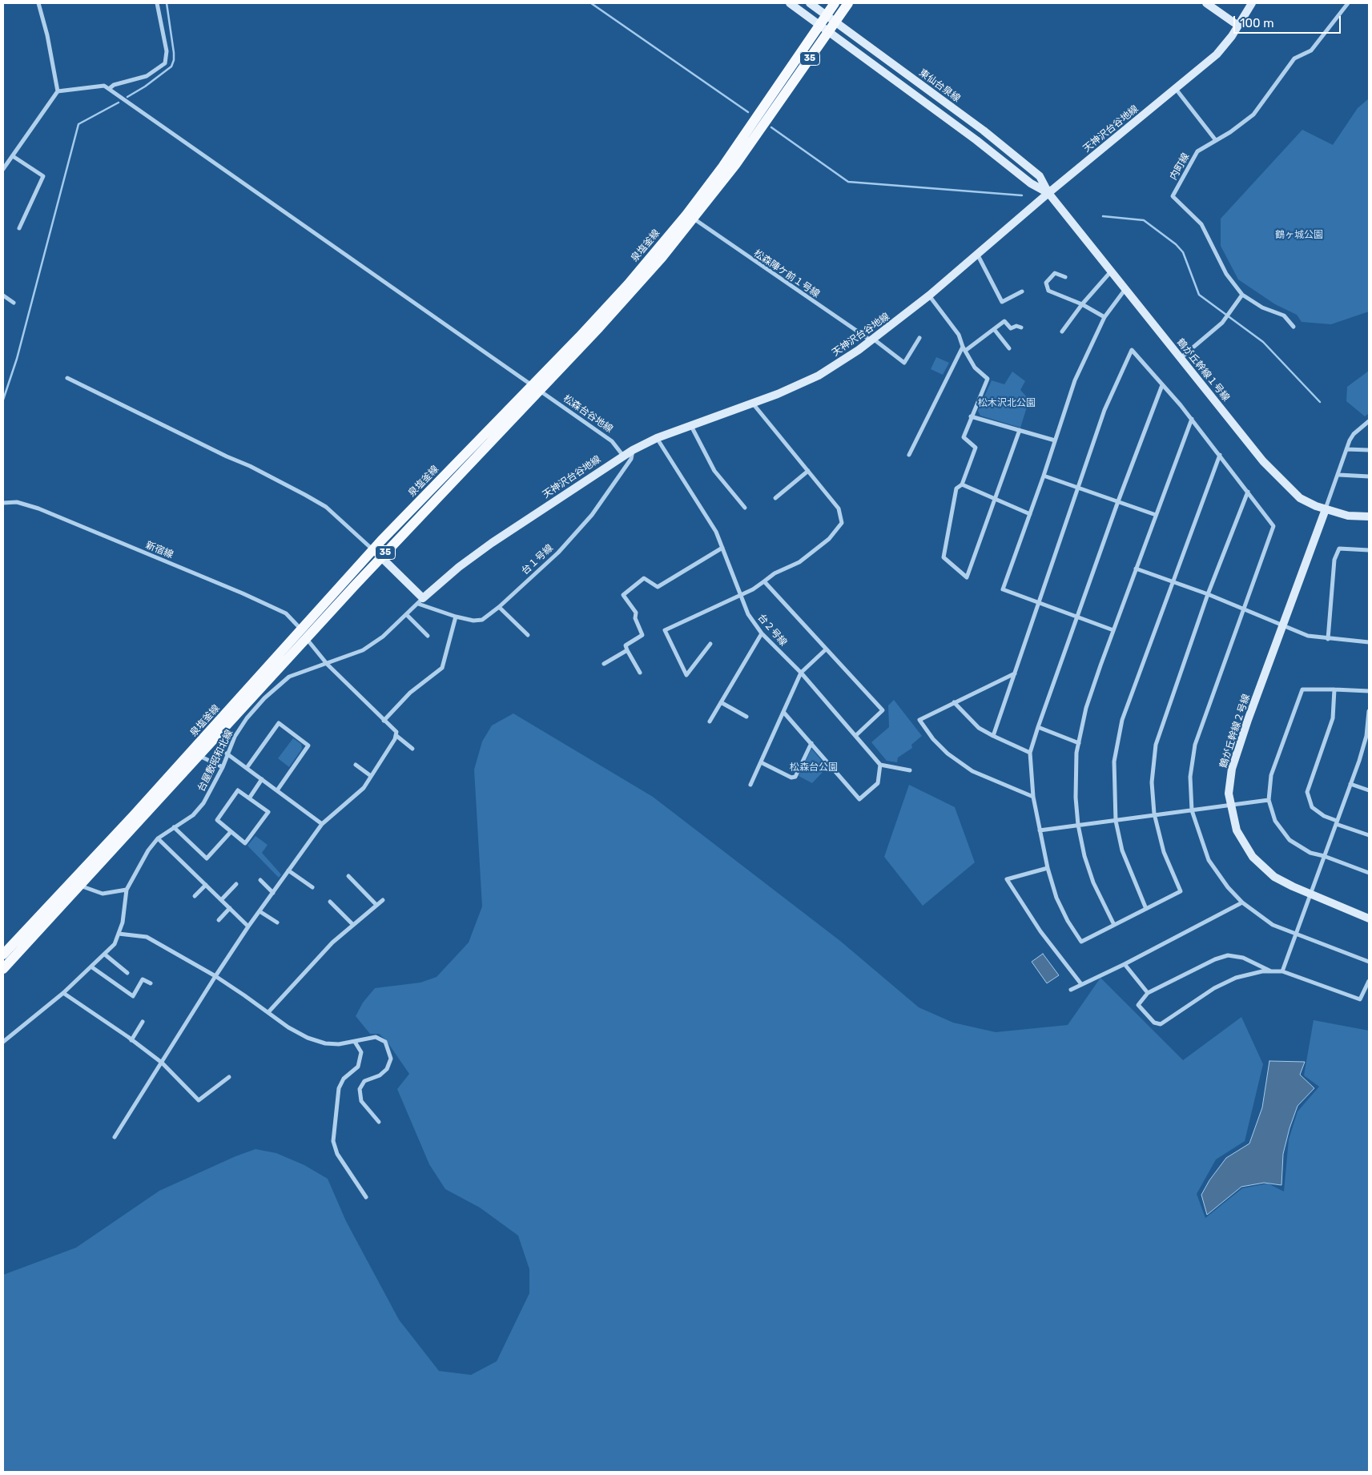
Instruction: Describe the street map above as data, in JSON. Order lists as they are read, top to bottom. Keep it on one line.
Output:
{"streets":{"main road":["35","泉塩釜線"],"street":["東仙台泉線","天神沢台谷地線","内町線","松森陣ケ前１号線","鶴が丘幹線１号線","松森台谷地線","新宿線","台１号線","台２号線","鶴が丘幹線２号線","台屋敷昭和北線"]},"crossings":[["35","東仙台泉線"],["35","泉塩釜線"],["東仙台泉線","天神沢台谷地線"],["東仙台泉線","泉塩釜線"],["東仙台泉線","鶴が丘幹線１号線"],["天神沢台谷地線","松森陣ケ前１号線"],["天神沢台谷地線","鶴が丘幹線１号線"],["天神沢台谷地線","松森台谷地線"],["天神沢台谷地線","台１号線"],["天神沢台谷地線","台２号線"],["天神沢台谷地線","台屋敷昭和北線"],["泉塩釜線","松森陣ケ前１号線"],["泉塩釜線","松森台谷地線"],["泉塩釜線","新宿線"],["鶴が丘幹線１号線","鶴が丘幹線２号線"],["新宿線","台屋敷昭和北線"],["台１号線","台屋敷昭和北線"]],"parks":["鶴ヶ城公園","松木沢北公園","松森台公園"],"scale_bar":"100 m"}
